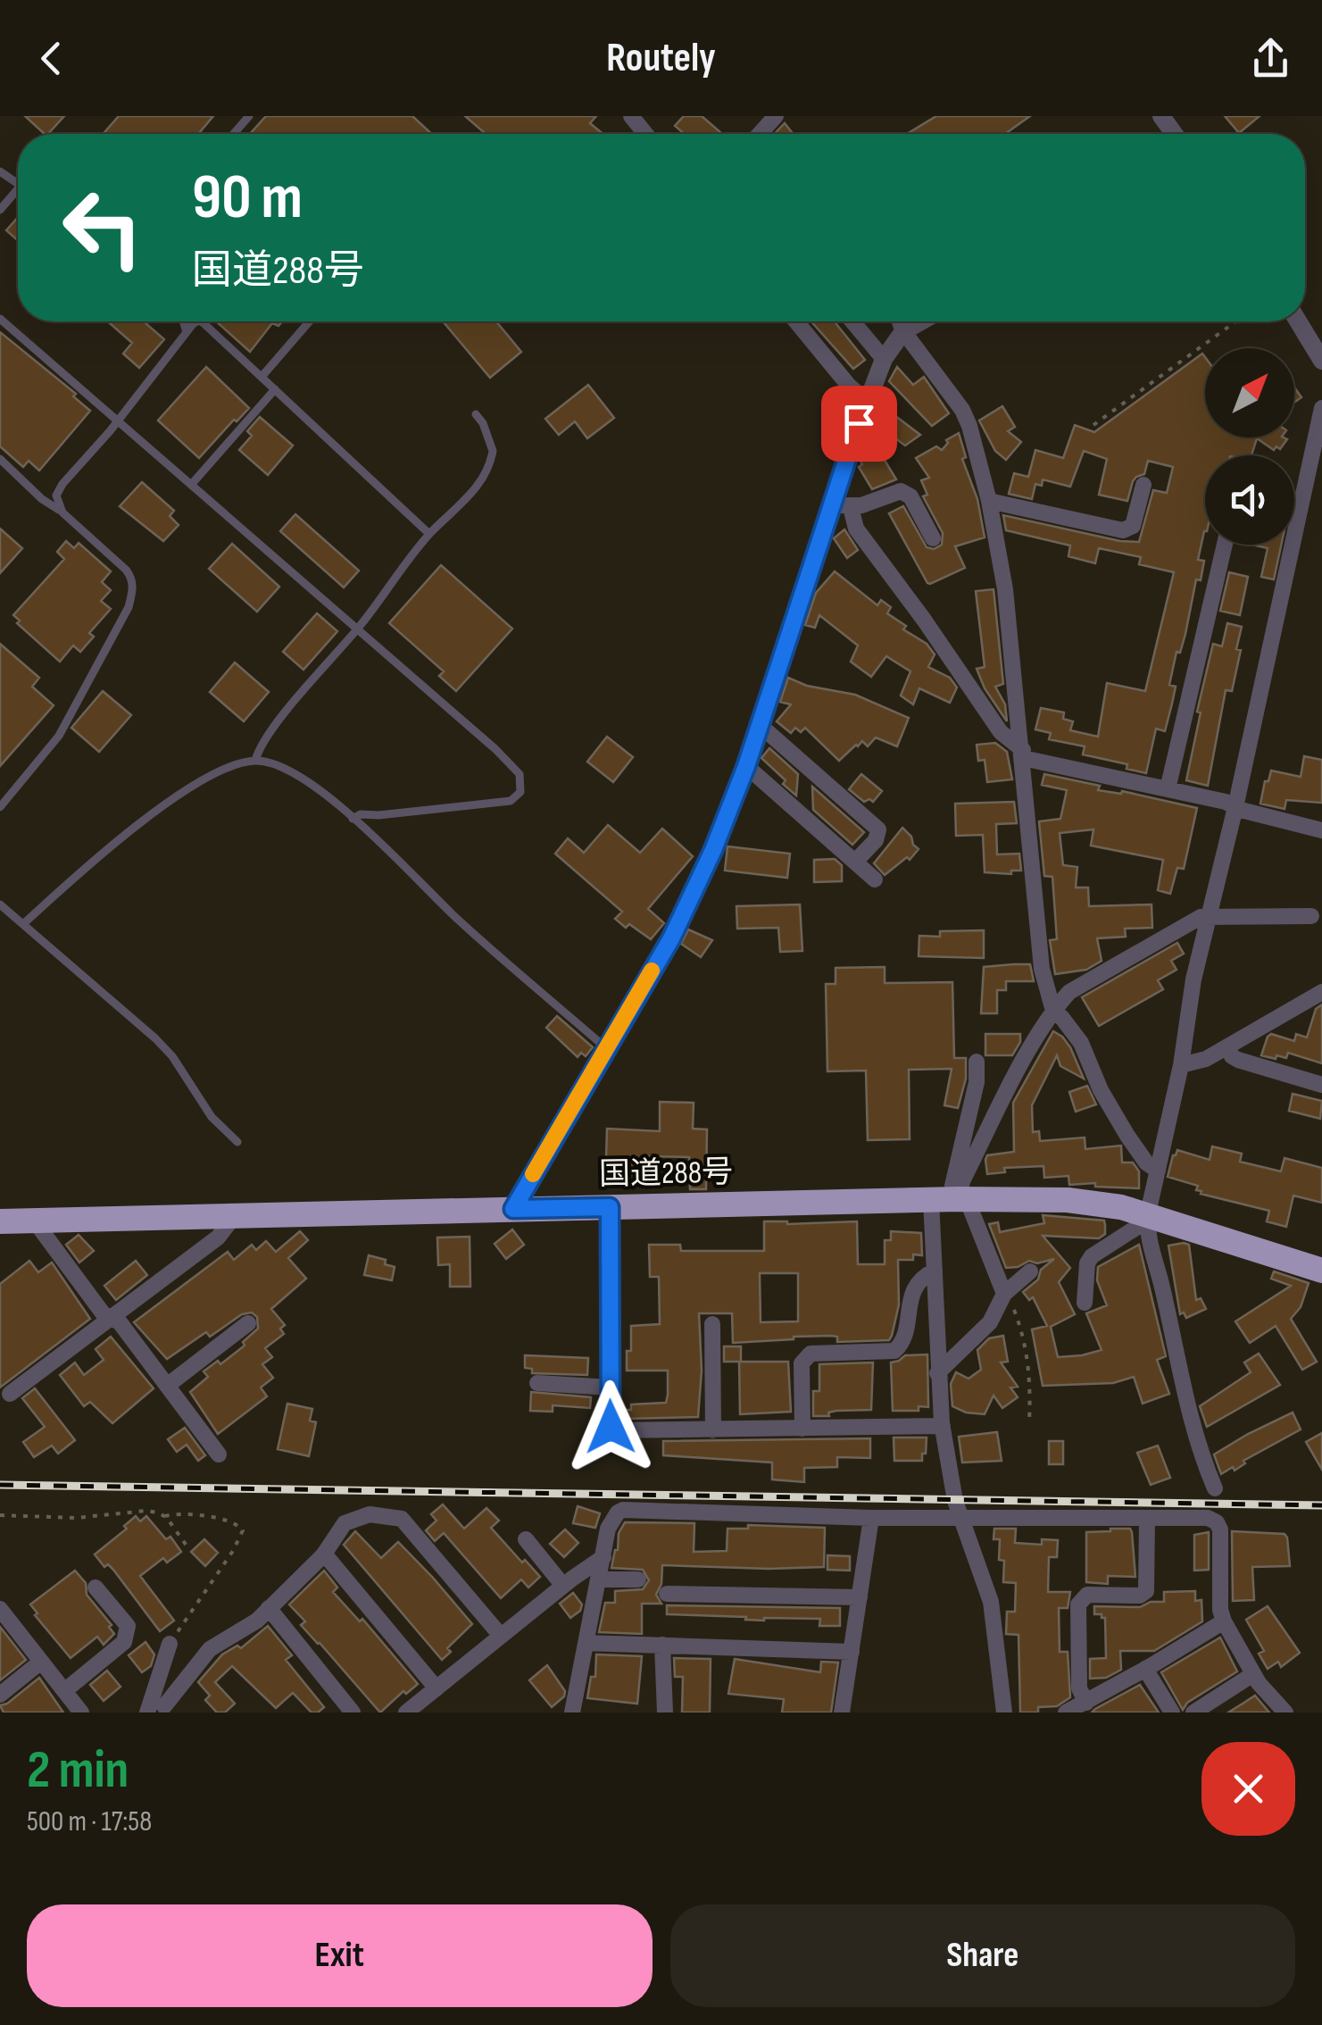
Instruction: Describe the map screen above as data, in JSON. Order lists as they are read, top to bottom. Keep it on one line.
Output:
{"streets":{"highway":["国道288号"]},"north":"top right","page":{"header":"Routely","turn":["90 m","国道288号"],"heading":["2 min","500 m · 17:58"],"buttons":["Exit","Share"]}}
